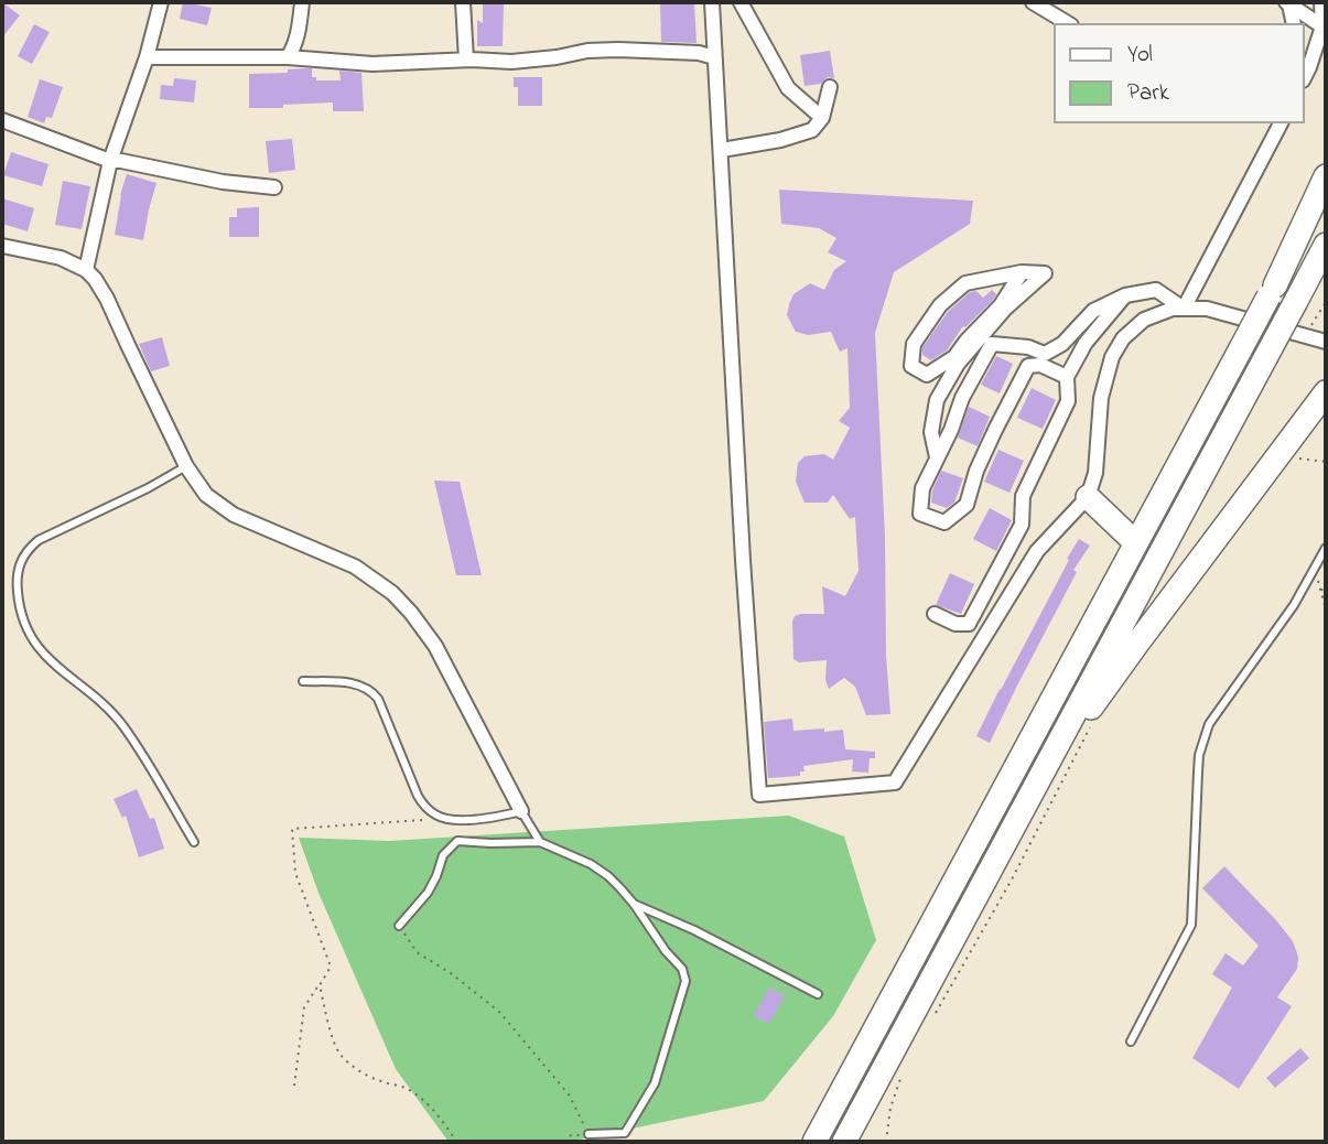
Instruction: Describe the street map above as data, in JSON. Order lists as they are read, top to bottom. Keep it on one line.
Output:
{"legend":["Yol","Park"]}
